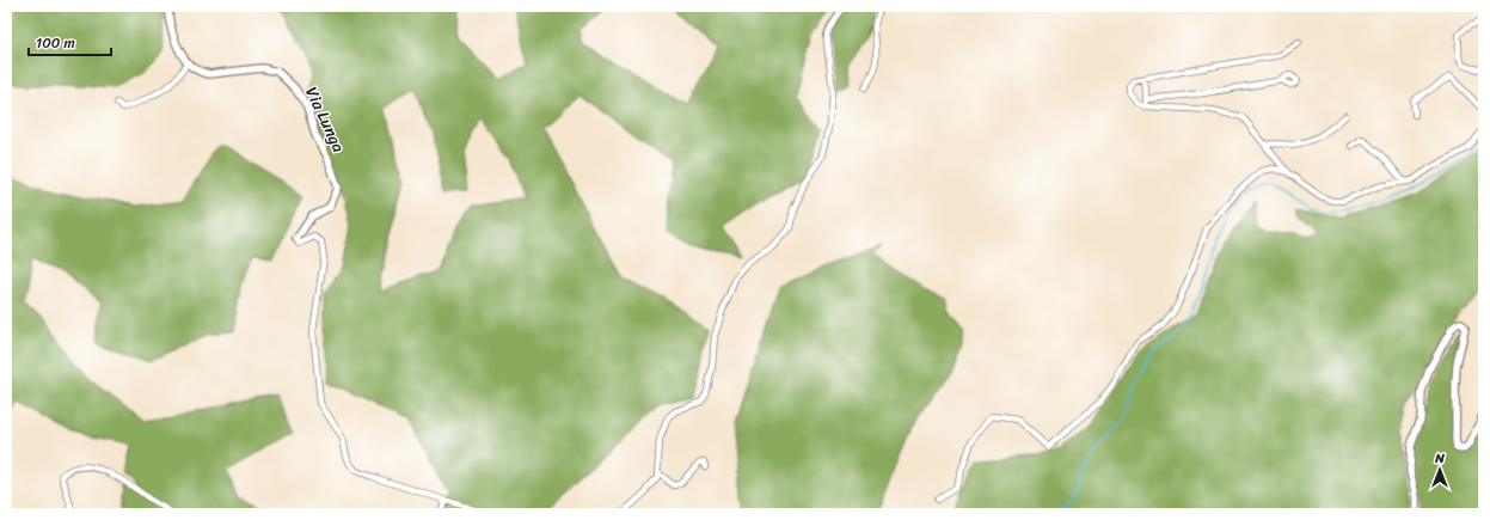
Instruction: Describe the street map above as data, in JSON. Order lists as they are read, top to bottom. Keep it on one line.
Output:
{"streets":{"street":["Via Lunga"]},"scale_bar":"100 m","north":"top"}
